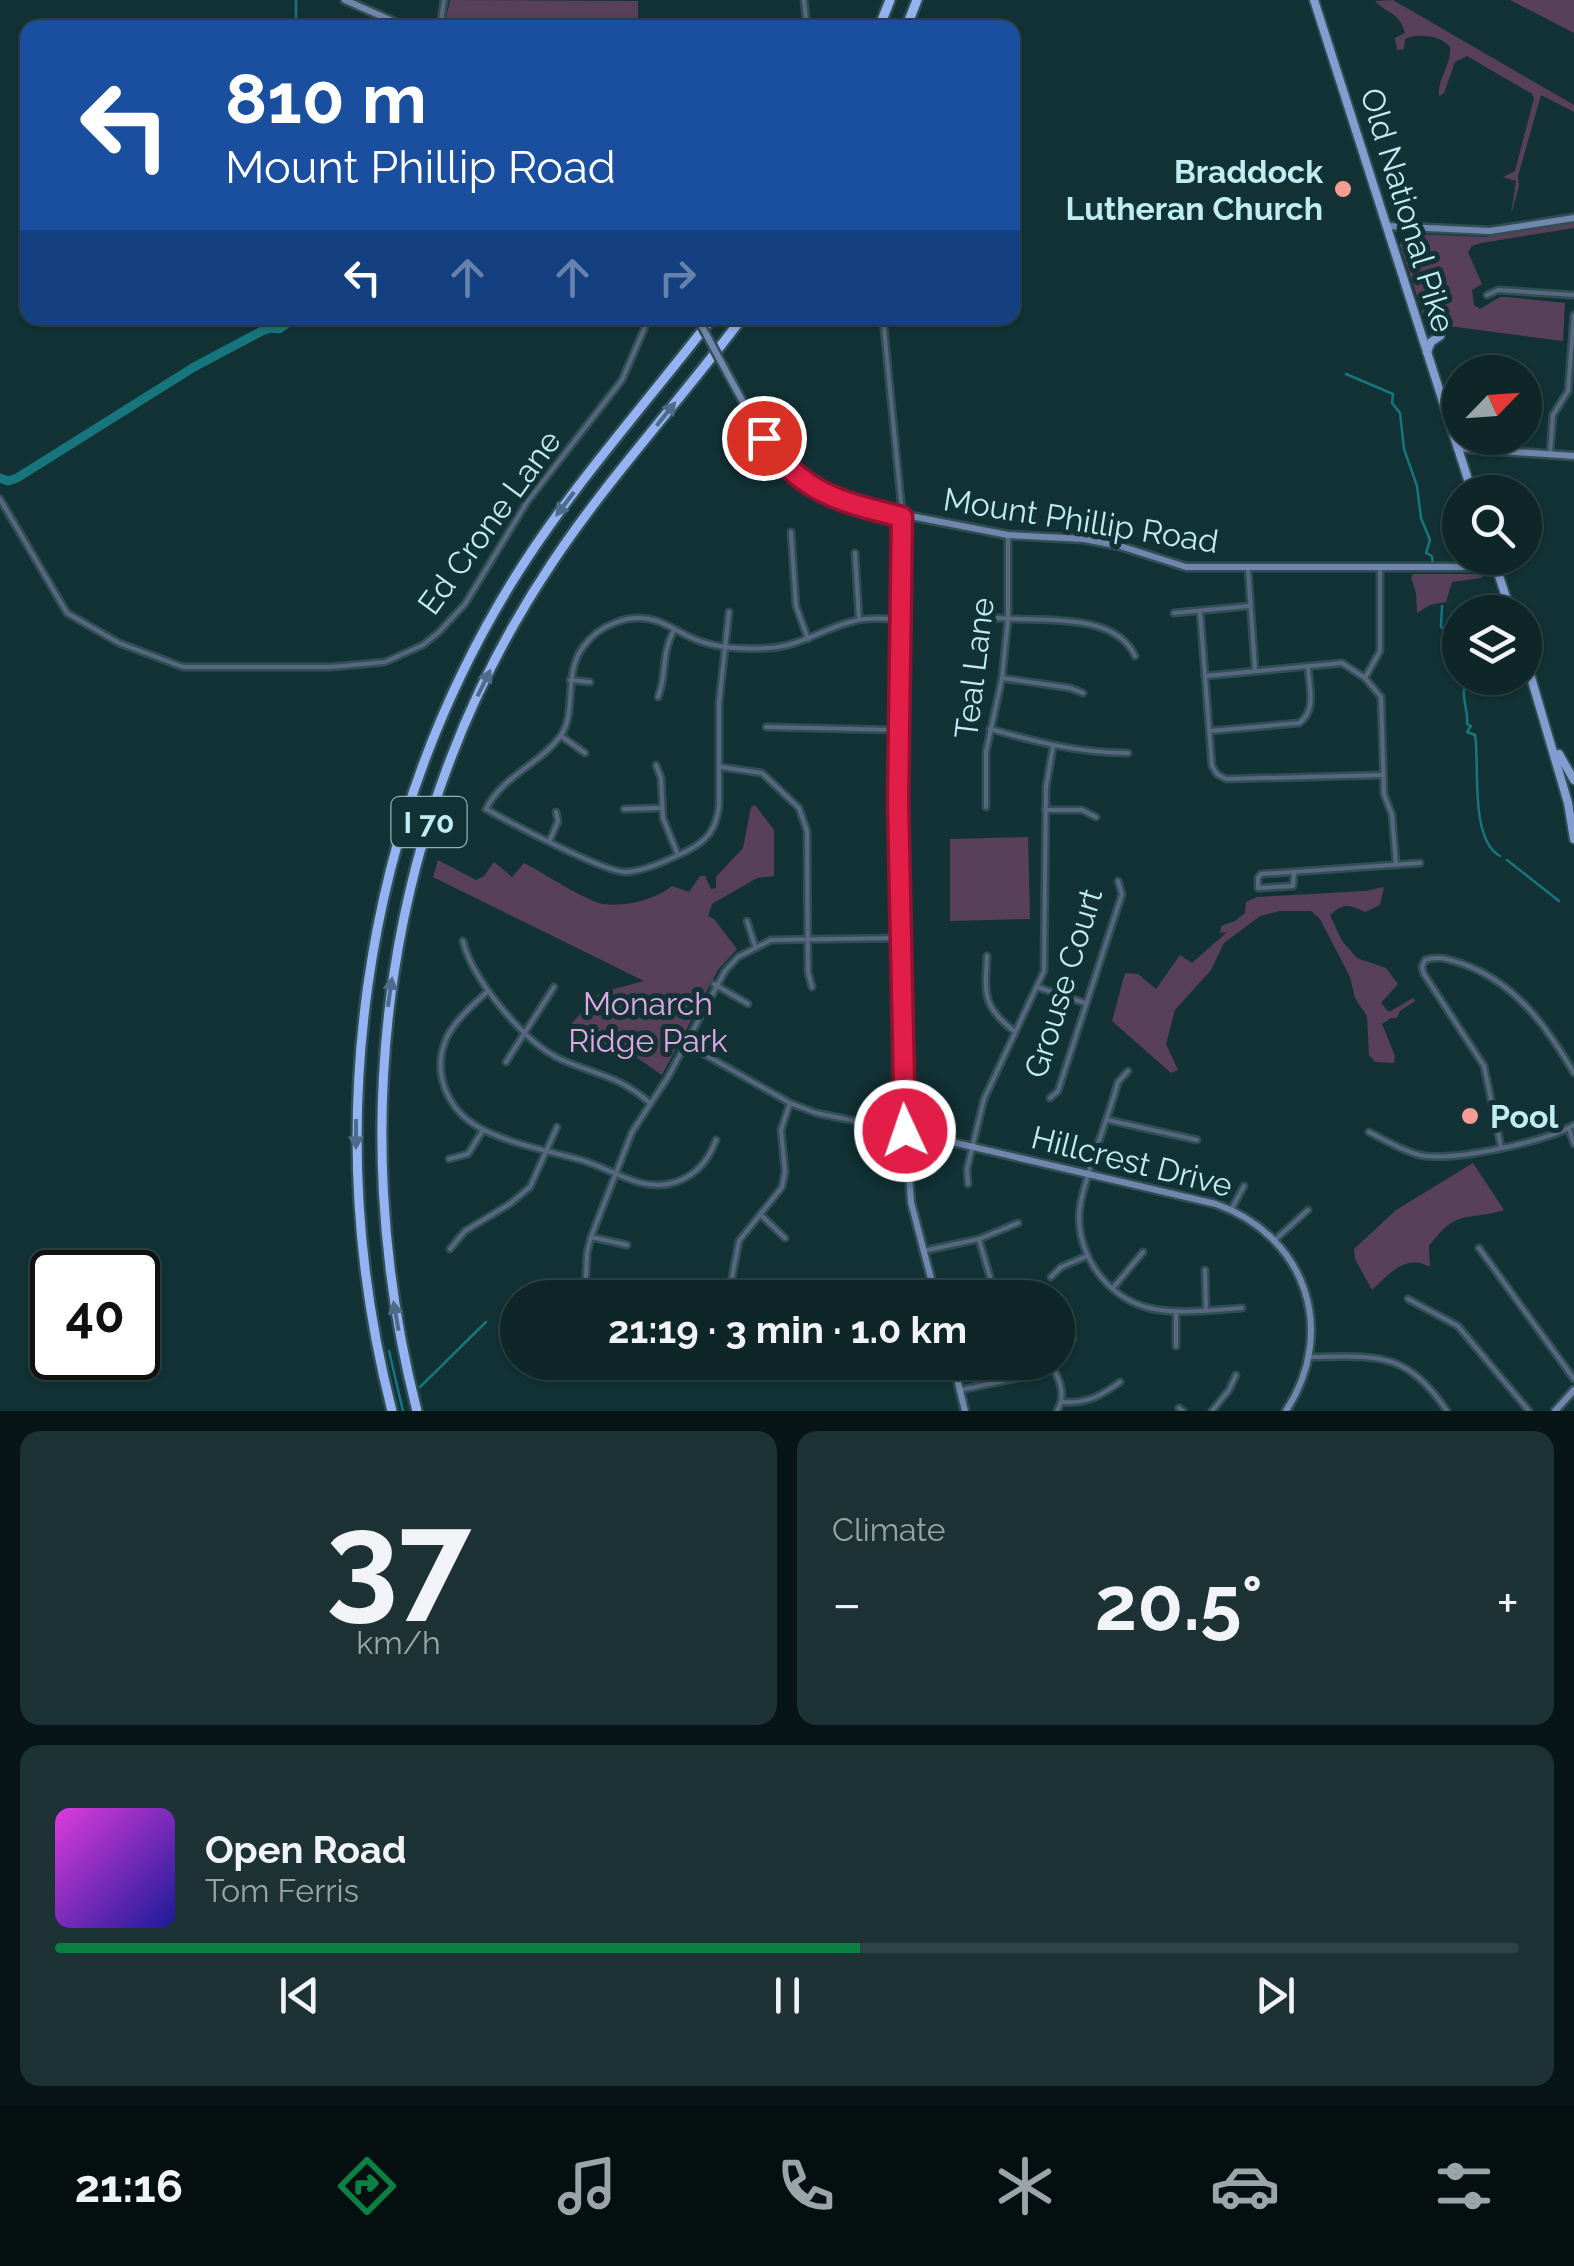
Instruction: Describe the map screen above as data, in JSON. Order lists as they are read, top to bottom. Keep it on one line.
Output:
{"streets":{"highway":["I 70"],"main road":["Old National Pike"],"street":["Mount Phillip Road","Ed Crone Lane","Teal Lane","Grouse Court","Hillcrest Drive"]},"crossings":[["Mount Phillip Road","Teal Lane"]],"parks":["Monarch Ridge Park"],"places":["Braddock Lutheran Church","Pool"],"north":"top right","page":{"turn":["810 m","Mount Phillip Road"],"limit":"40","trip":"21:19 · 3 min · 1.0 km","tile":[["37","km/h"],"Climate"],"heat":["−","20.5°","+"],"song":["Open Road","Tom Ferris"],"tabs":"21:16"}}
